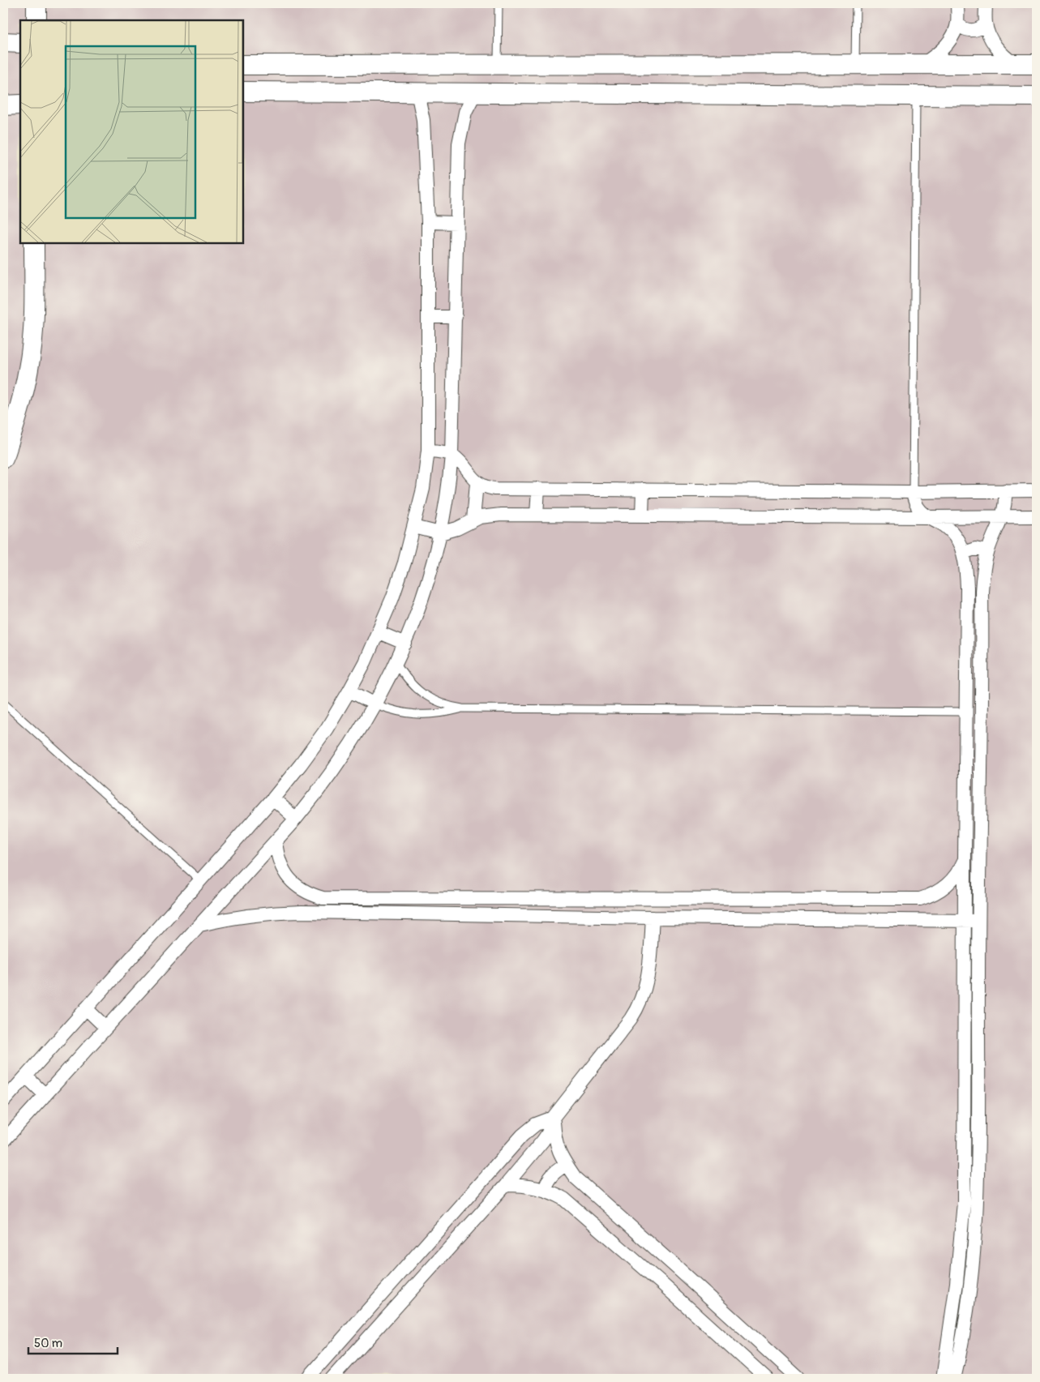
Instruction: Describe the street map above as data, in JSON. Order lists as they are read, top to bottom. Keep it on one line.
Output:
{"scale_bar":"50 m"}
